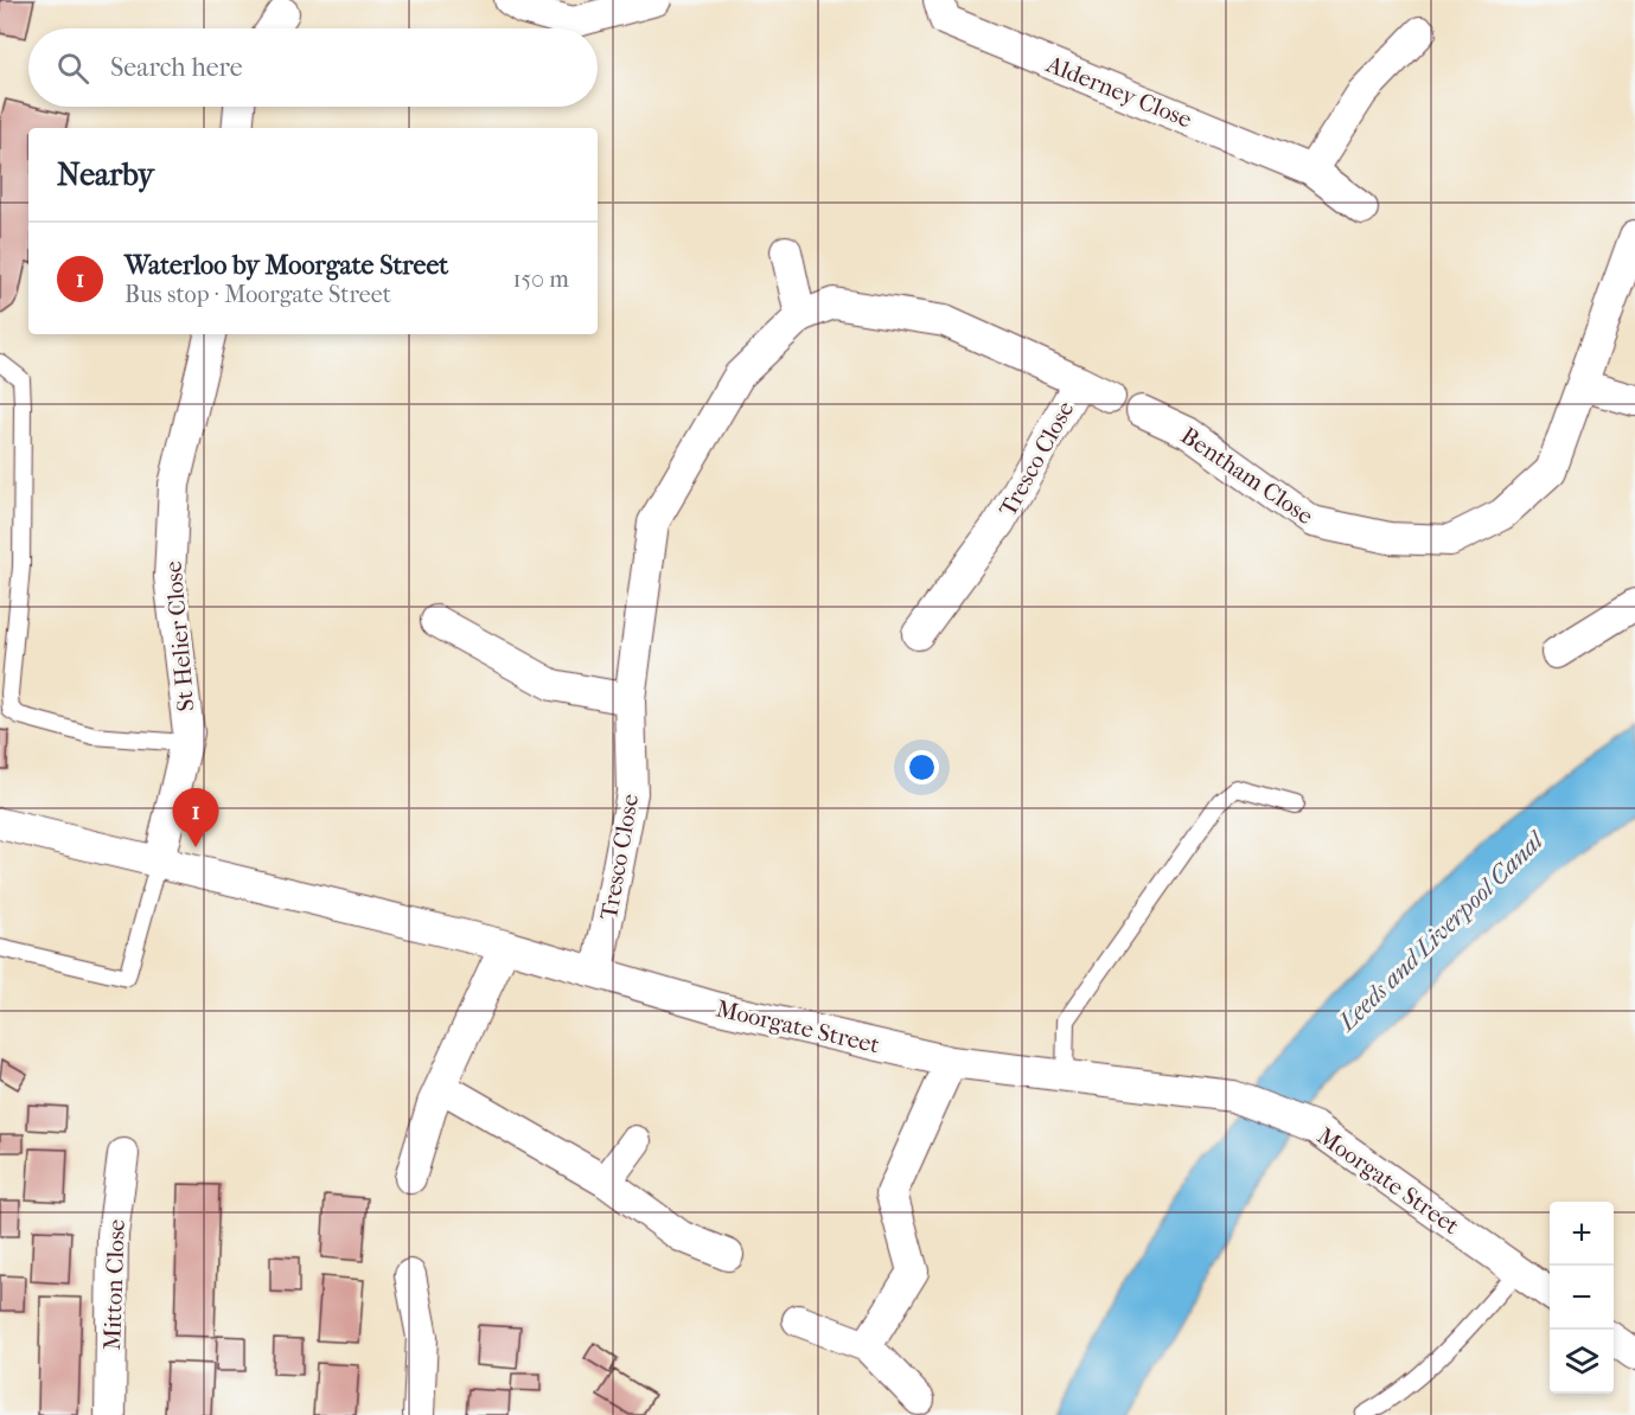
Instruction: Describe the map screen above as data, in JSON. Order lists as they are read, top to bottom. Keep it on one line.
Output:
{"streets":{"street":["Alderney Close","Tresco Close","Bentham Close","St Helier Close","Moorgate Street","Mitton Close"]},"crossings":[["Tresco Close","Moorgate Street"],["St Helier Close","Moorgate Street"]],"water":["Leeds and Liverpool Canal"],"page":{"search":"Search here","heading":"Nearby","list":[{"mark":"1","name":"Waterloo by Moorgate Street","note":"Bus stop · Moorgate Street","value":"150 m"}],"pins":"1","map_buttons":["+","−"]}}
